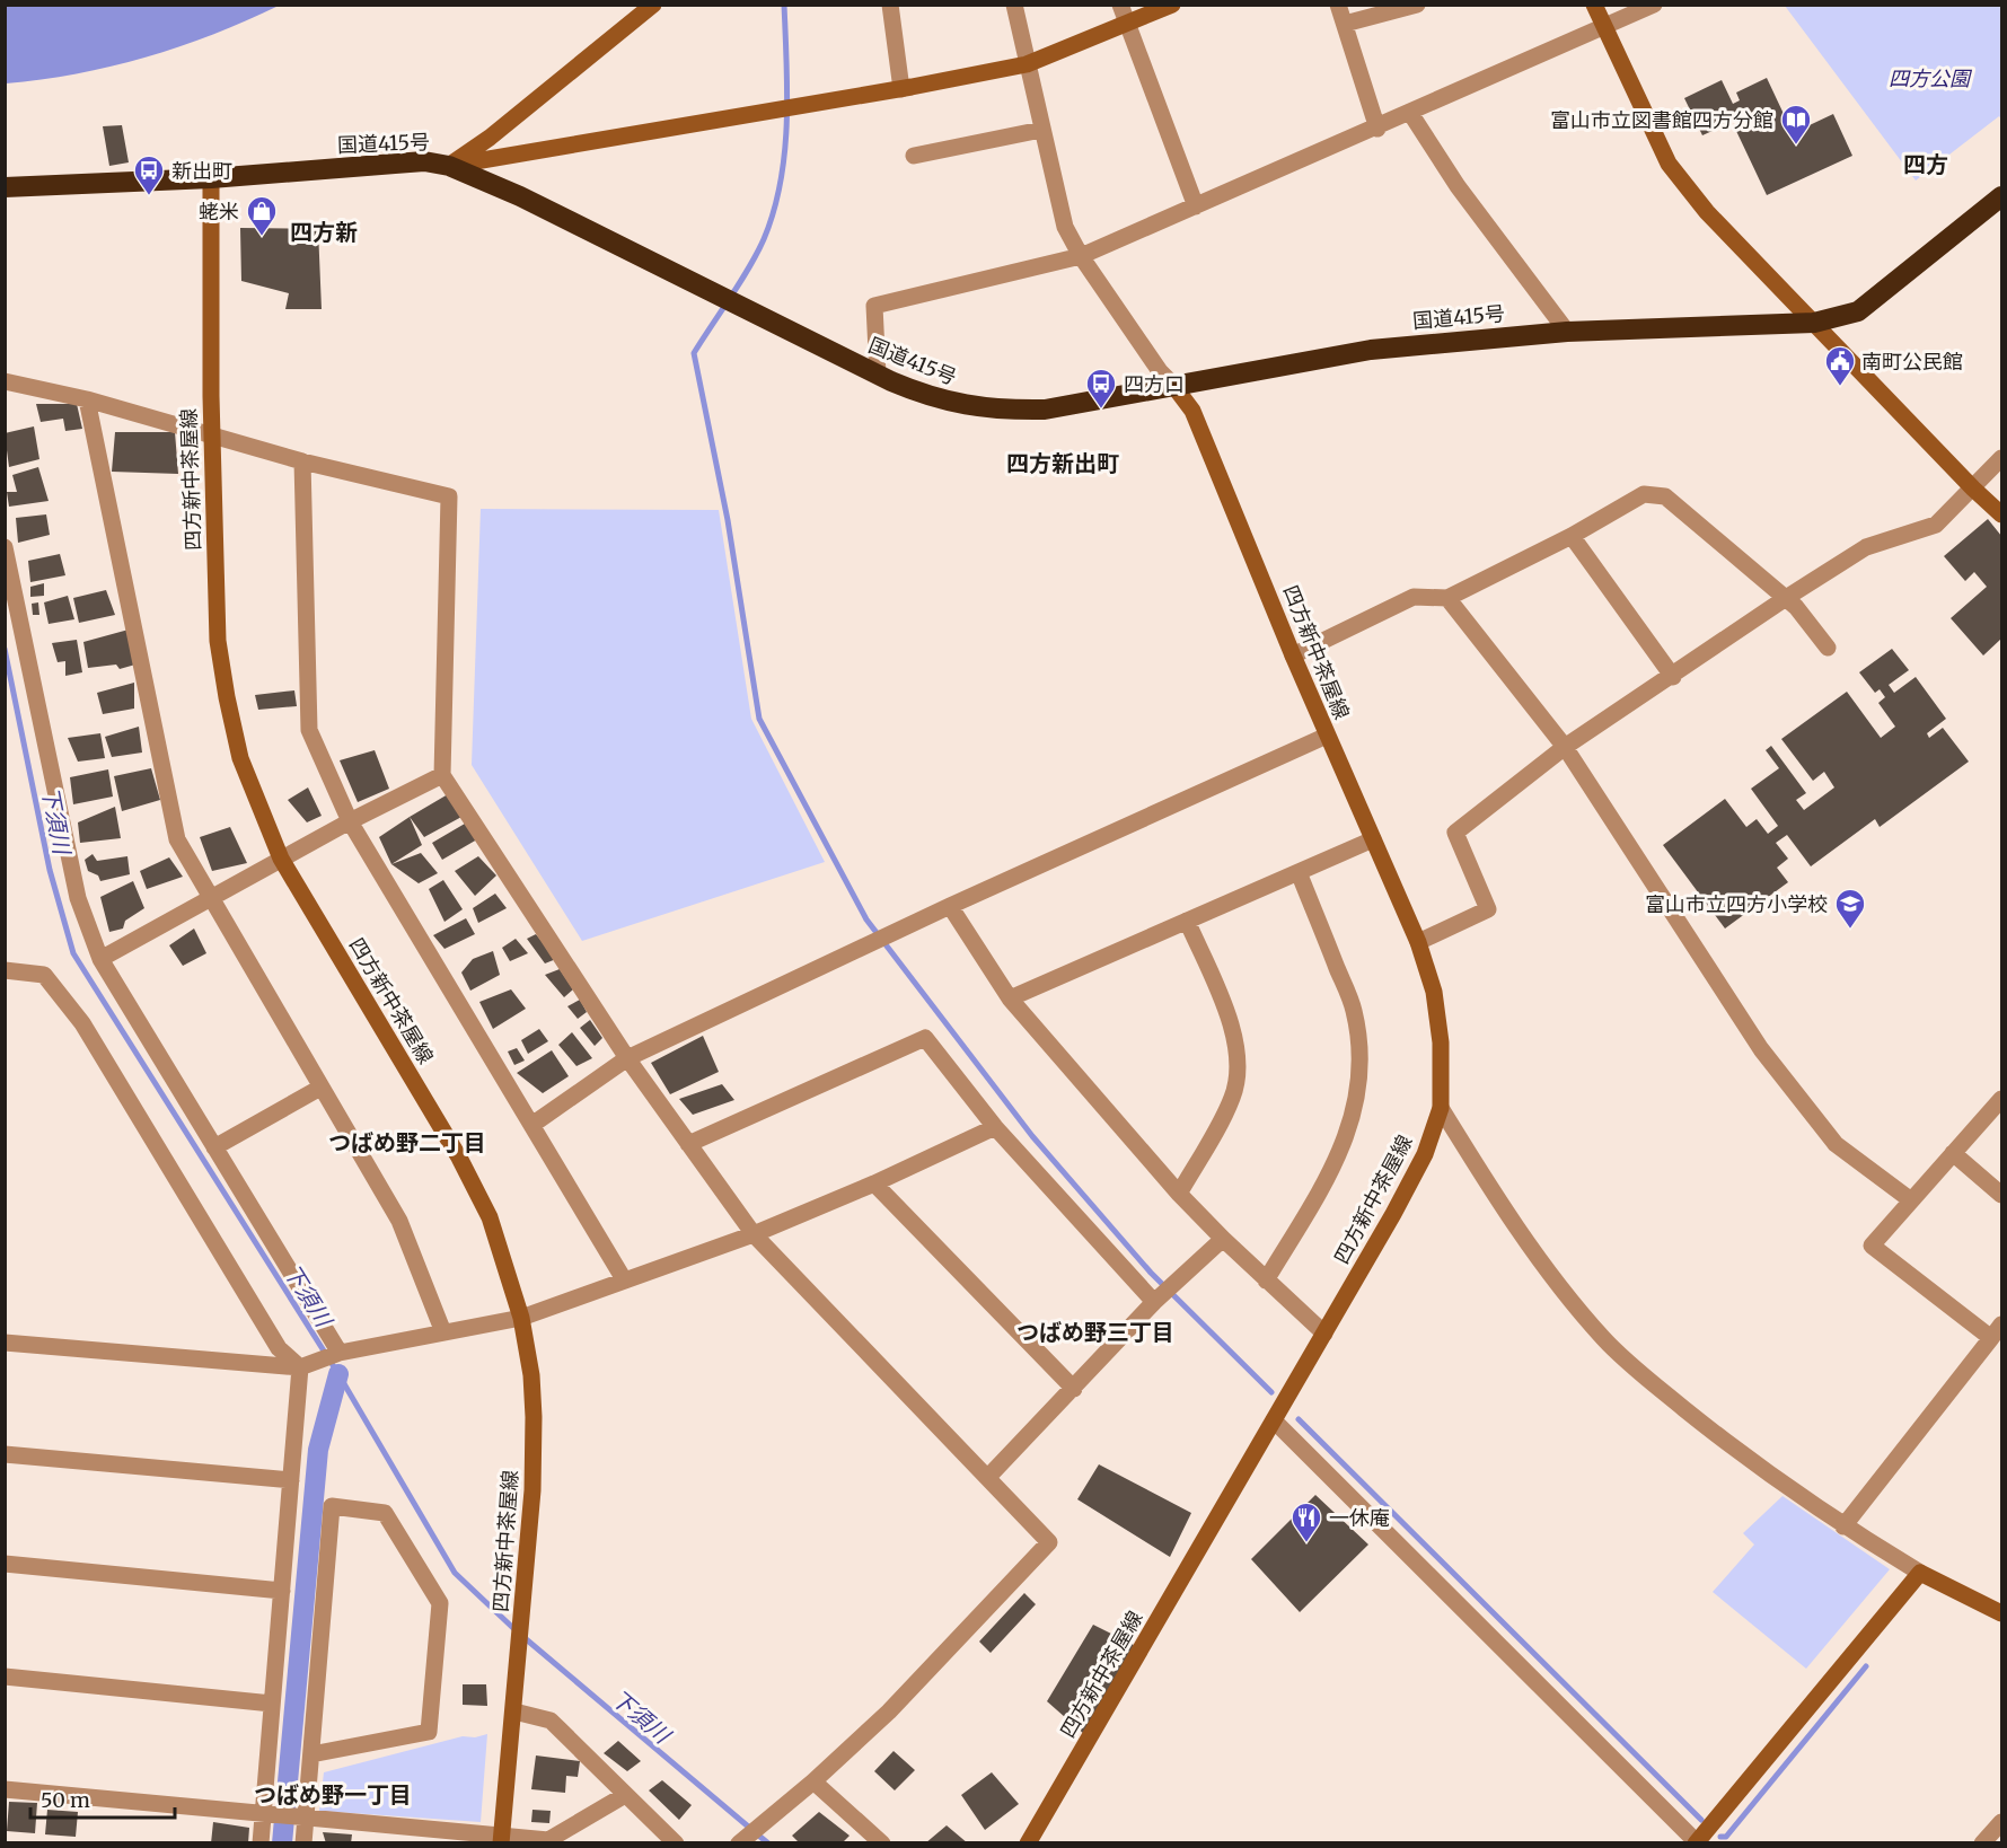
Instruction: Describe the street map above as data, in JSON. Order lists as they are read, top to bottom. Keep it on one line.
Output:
{"streets":{"highway":["国道415号"],"main road":["四方新中茶屋線"]},"crossings":[["国道415号","四方新中茶屋線"]],"districts":["四方","四方新","四方新出町","つばめ野二丁目","つばめ野三丁目","つばめ野一丁目"],"water":["下須川"],"parks":["四方公園"],"places":{"library":["富山市立図書館四方分館"],"bus stop":["新出町","四方口"],"shop":["蛯米"],"public building":["南町公民館"],"school or university":["富山市立四方小学校"],"restaurant":["一休庵"]},"scale_bar":"50 m"}
